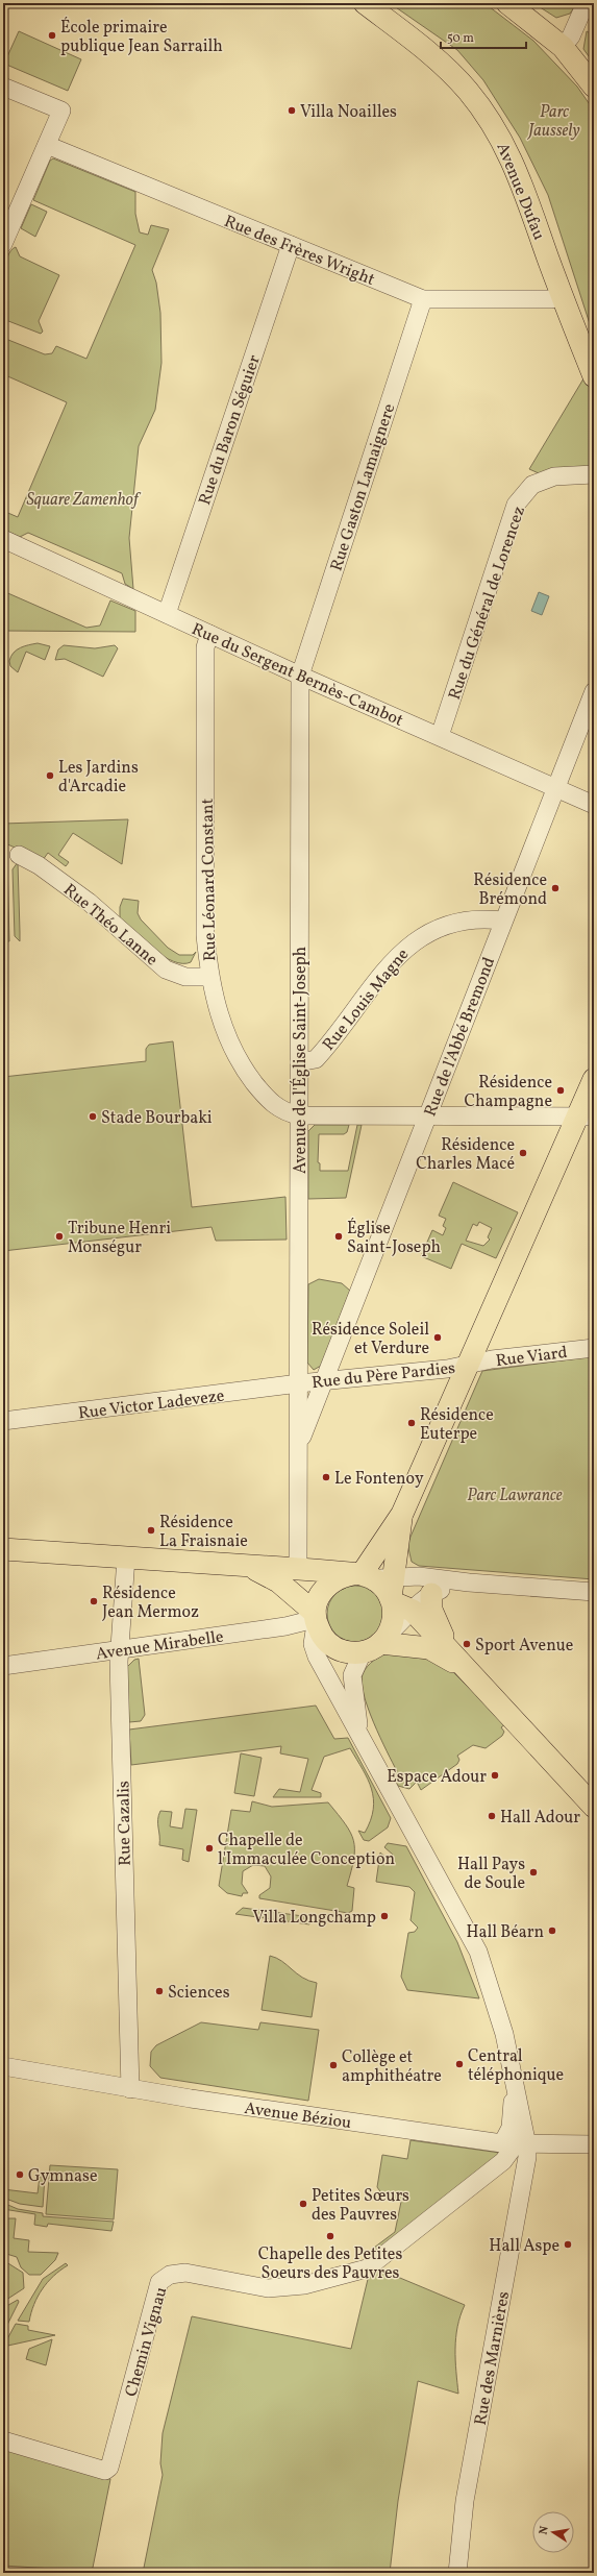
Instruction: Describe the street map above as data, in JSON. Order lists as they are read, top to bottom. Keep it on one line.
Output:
{"streets":{"main road":["Avenue Dufau"],"street":["Rue des Frères Wright","Rue du Baron Séguier","Rue Gaston Lamaignere","Rue du Général de Lorencez","Rue du Sergent Bernès-Cambot","Rue Léonard Constant","Rue Théo Lanne","Rue Louis Magne","Rue de l'Abbé Bremond","Avenue de l'Église Saint-Joseph","Rue Viard","Rue du Père Pardies","Rue Victor Ladeveze","Avenue Mirabelle","Rue Cazalis","Avenue Béziou","Chemin Vignau","Rue des Marnières"]},"crossings":[["Avenue Dufau","Rue des Frères Wright"],["Rue des Frères Wright","Rue du Baron Séguier"],["Rue des Frères Wright","Rue Gaston Lamaignere"],["Rue du Baron Séguier","Rue du Sergent Bernès-Cambot"],["Rue Gaston Lamaignere","Rue du Sergent Bernès-Cambot"],["Rue Gaston Lamaignere","Avenue de l'Église Saint-Joseph"],["Rue du Général de Lorencez","Rue du Sergent Bernès-Cambot"],["Rue du Sergent Bernès-Cambot","Rue Léonard Constant"],["Rue du Sergent Bernès-Cambot","Rue de l'Abbé Bremond"],["Rue du Sergent Bernès-Cambot","Avenue de l'Église Saint-Joseph"],["Rue Léonard Constant","Rue Théo Lanne"],["Rue Léonard Constant","Rue de l'Abbé Bremond"],["Rue Léonard Constant","Avenue de l'Église Saint-Joseph"],["Rue Louis Magne","Rue de l'Abbé Bremond"],["Rue Louis Magne","Avenue de l'Église Saint-Joseph"],["Rue de l'Abbé Bremond","Avenue de l'Église Saint-Joseph"],["Rue de l'Abbé Bremond","Rue du Père Pardies"],["Avenue de l'Église Saint-Joseph","Rue du Père Pardies"],["Avenue de l'Église Saint-Joseph","Rue Victor Ladeveze"],["Rue Viard","Rue du Père Pardies"],["Rue du Père Pardies","Rue Victor Ladeveze"],["Avenue Mirabelle","Rue Cazalis"],["Rue Cazalis","Avenue Béziou"],["Avenue Béziou","Chemin Vignau"],["Avenue Béziou","Rue des Marnières"],["Chemin Vignau","Rue des Marnières"]],"parks":["Parc Jaussely","Square Zamenhof","Parc Lawrance"],"places":["École primaire publique Jean Sarrailh","Villa Noailles","Les Jardins d'Arcadie","Résidence Brémond","Résidence Champagne","Stade Bourbaki","Résidence Charles Macé","Tribune Henri Monségur","Église Saint-Joseph","Résidence Soleil et Verdure","Résidence Euterpe","Le Fontenoy","Résidence La Fraisnaie","Résidence Jean Mermoz","Sport Avenue","Espace Adour","Hall Adour","Chapelle de l'Immaculée Conception","Hall Pays de Soule","Villa Longchamp","Hall Béarn","Sciences","Central téléphonique","Collège et amphithéatre","Gymnase","Petites Sœurs des Pauvres","Chapelle des Petites Soeurs des Pauvres","Hall Aspe"],"scale_bar":"50 m","north":"left"}
